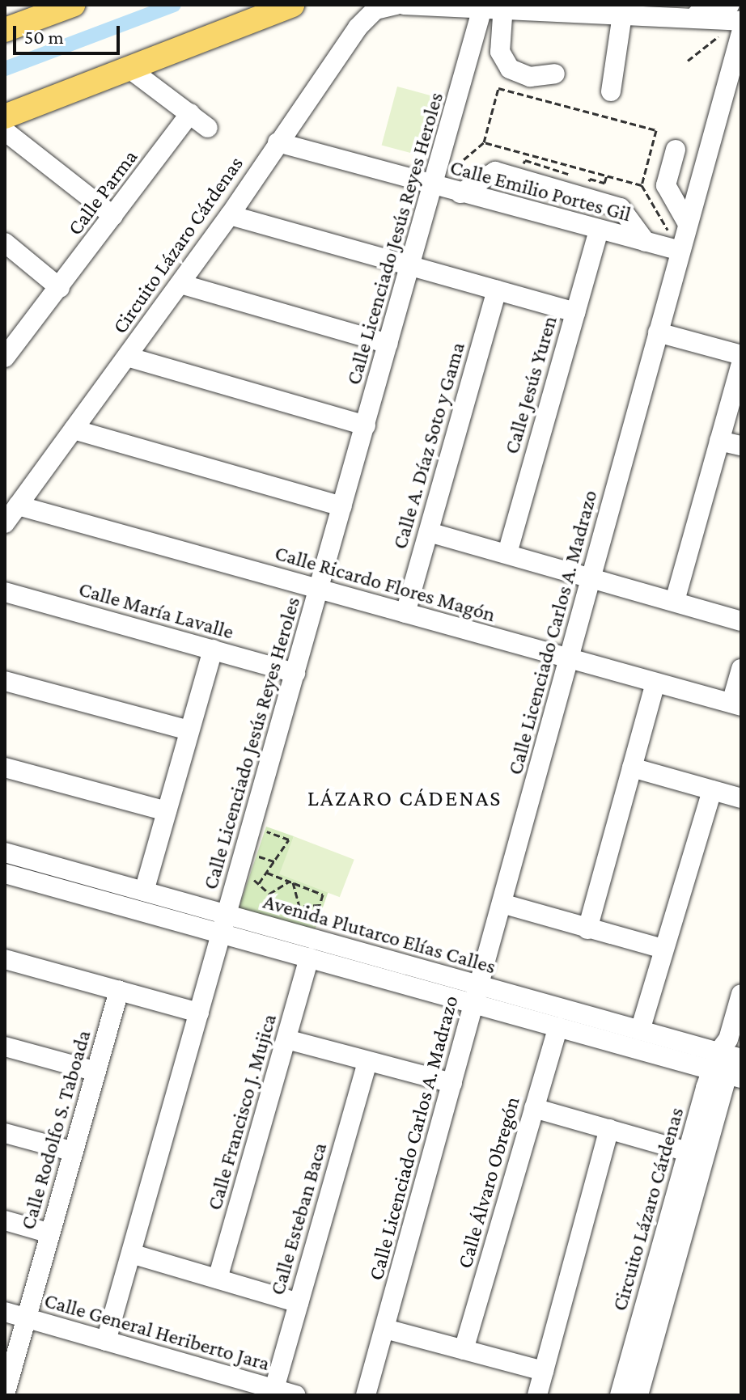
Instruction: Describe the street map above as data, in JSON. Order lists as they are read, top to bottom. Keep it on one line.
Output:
{"streets":{"street":["Calle Emilio Portes Gil","Calle Parma","Calle Licenciado Jesús Reyes Heroles","Circuito Lázaro Cárdenas","Calle Jesús Yuren","Calle A. Díaz Soto y Gama","Calle Ricardo Flores Magón","Calle María Lavalle","Calle Licenciado Carlos A. Madrazo","Avenida Plutarco Elías Calles","Calle Francisco J. Mujica","Calle Rodolfo S. Taboada","Calle Álvaro Obregón","Calle Esteban Baca","Calle General Heriberto Jara"]},"crossings":[["Calle Emilio Portes Gil","Calle Licenciado Jesús Reyes Heroles"],["Calle Emilio Portes Gil","Circuito Lázaro Cárdenas"],["Calle Emilio Portes Gil","Calle Jesús Yuren"],["Calle Emilio Portes Gil","Calle Licenciado Carlos A. Madrazo"],["Calle Licenciado Jesús Reyes Heroles","Calle Ricardo Flores Magón"],["Calle Licenciado Jesús Reyes Heroles","Calle María Lavalle"],["Calle Licenciado Jesús Reyes Heroles","Avenida Plutarco Elías Calles"],["Calle Licenciado Jesús Reyes Heroles","Calle General Heriberto Jara"],["Circuito Lázaro Cárdenas","Calle Ricardo Flores Magón"],["Circuito Lázaro Cárdenas","Avenida Plutarco Elías Calles"],["Calle A. Díaz Soto y Gama","Calle Ricardo Flores Magón"],["Calle Ricardo Flores Magón","Calle Licenciado Carlos A. Madrazo"],["Calle Licenciado Carlos A. Madrazo","Avenida Plutarco Elías Calles"],["Avenida Plutarco Elías Calles","Calle Francisco J. Mujica"],["Avenida Plutarco Elías Calles","Calle Álvaro Obregón"],["Calle Rodolfo S. Taboada","Calle General Heriberto Jara"],["Calle Esteban Baca","Calle General Heriberto Jara"]],"districts":["LÁZARO CÁDENAS"],"scale_bar":"50 m"}
